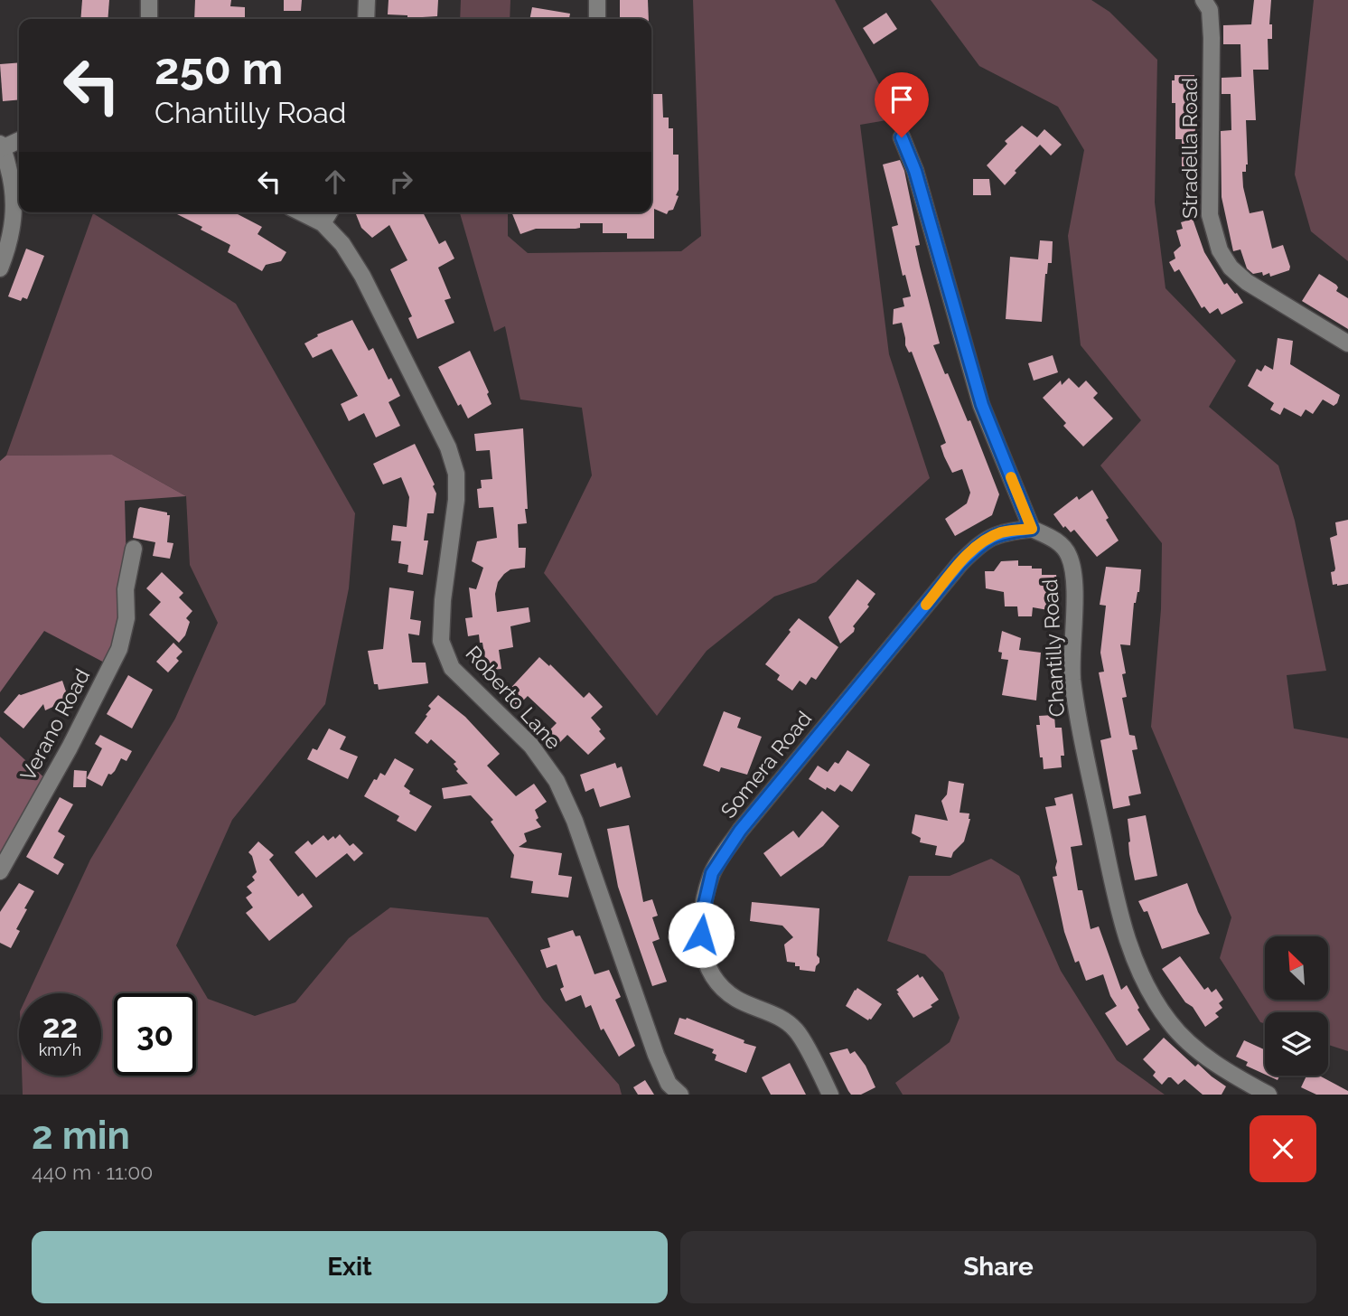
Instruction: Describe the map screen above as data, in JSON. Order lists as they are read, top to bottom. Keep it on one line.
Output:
{"streets":{"street":["Stradella Road","Chantilly Road","Roberto Lane","Verano Road","Somera Road"]},"crossings":[["Chantilly Road","Somera Road"]],"north":"top left","page":{"turn":["250 m","Chantilly Road"],"speed":"22 km/h","limit":"30","heading":["2 min","440 m · 11:00"],"buttons":["Exit","Share"]}}
